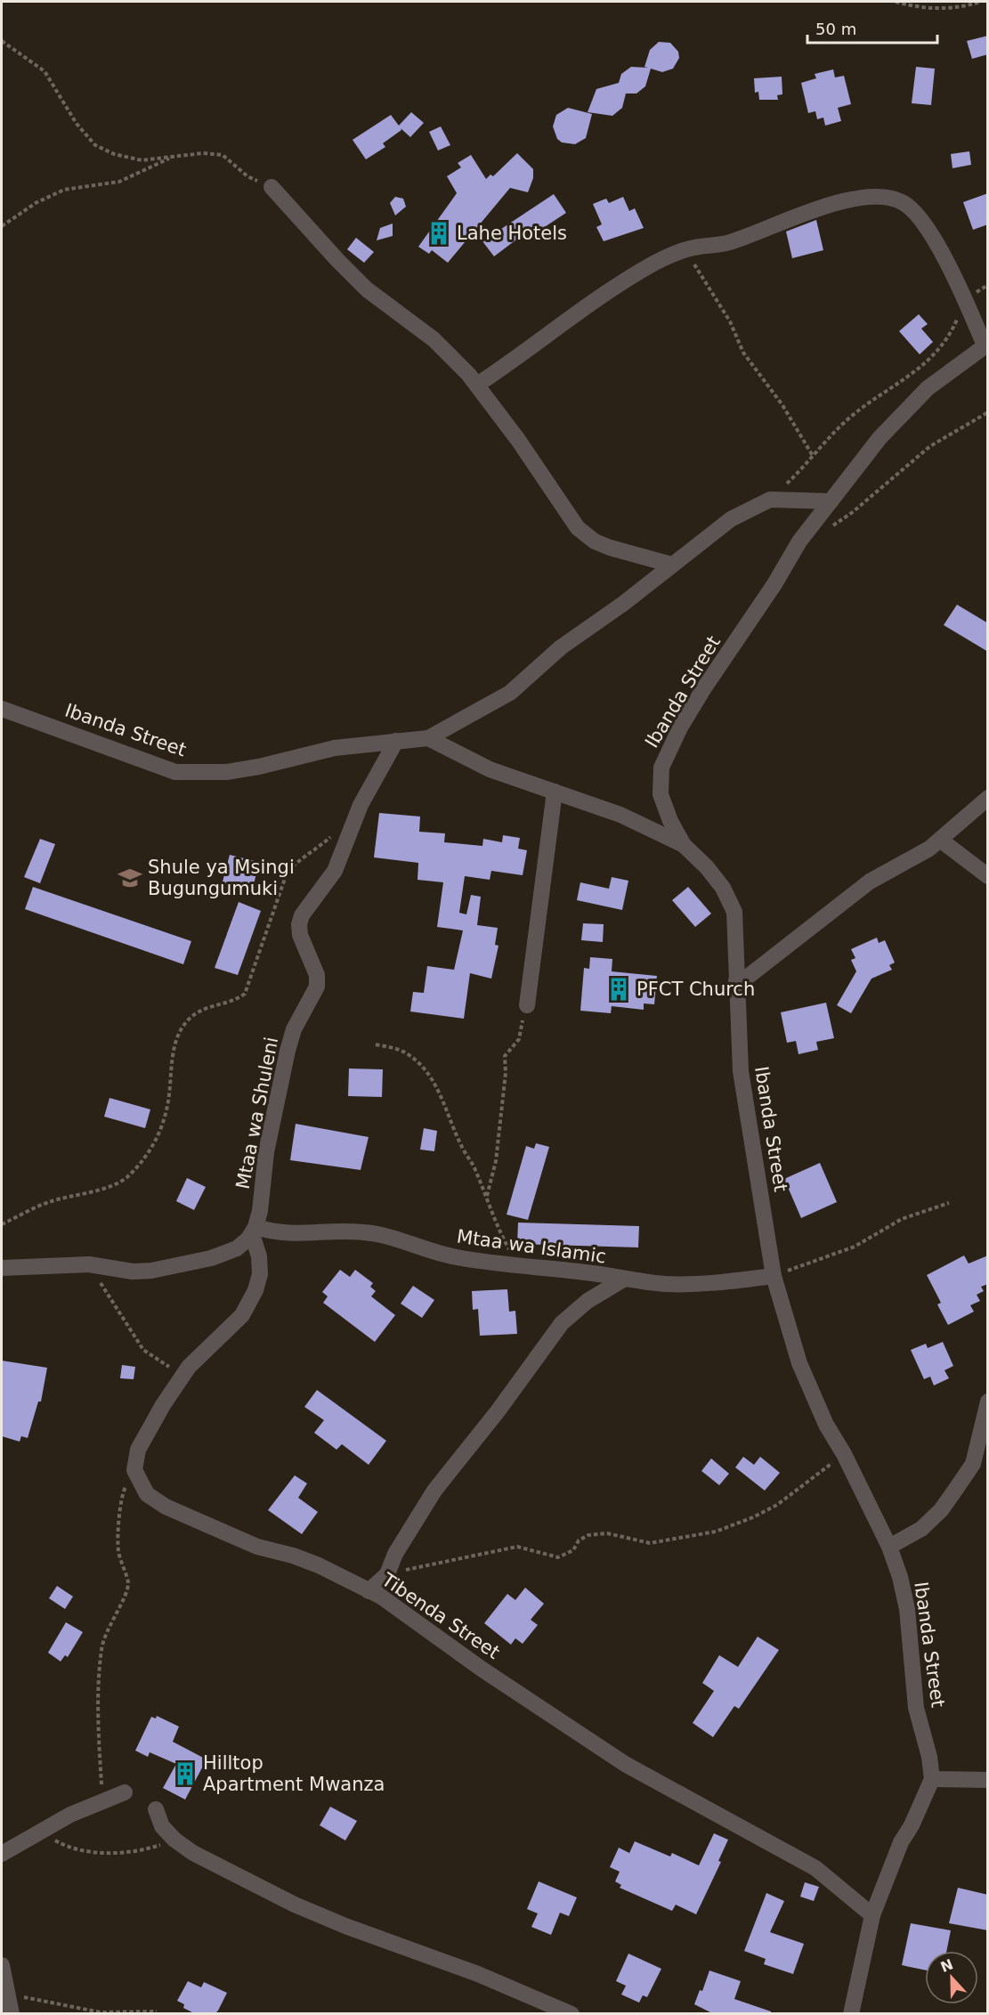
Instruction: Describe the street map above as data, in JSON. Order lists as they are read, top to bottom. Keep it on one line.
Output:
{"streets":{"street":["Ibanda Street","Mtaa wa Shuleni","Mtaa wa Islamic","Tibenda Street"]},"crossings":[["Ibanda Street","Mtaa wa Shuleni"],["Ibanda Street","Mtaa wa Islamic"],["Mtaa wa Shuleni","Mtaa wa Islamic"]],"places":{"building":["Lahe Hotels","PFCT Church","Hilltop Apartment Mwanza"],"school or university":["Shule ya Msingi Bugungumuki"]},"scale_bar":"50 m","north":"top"}
